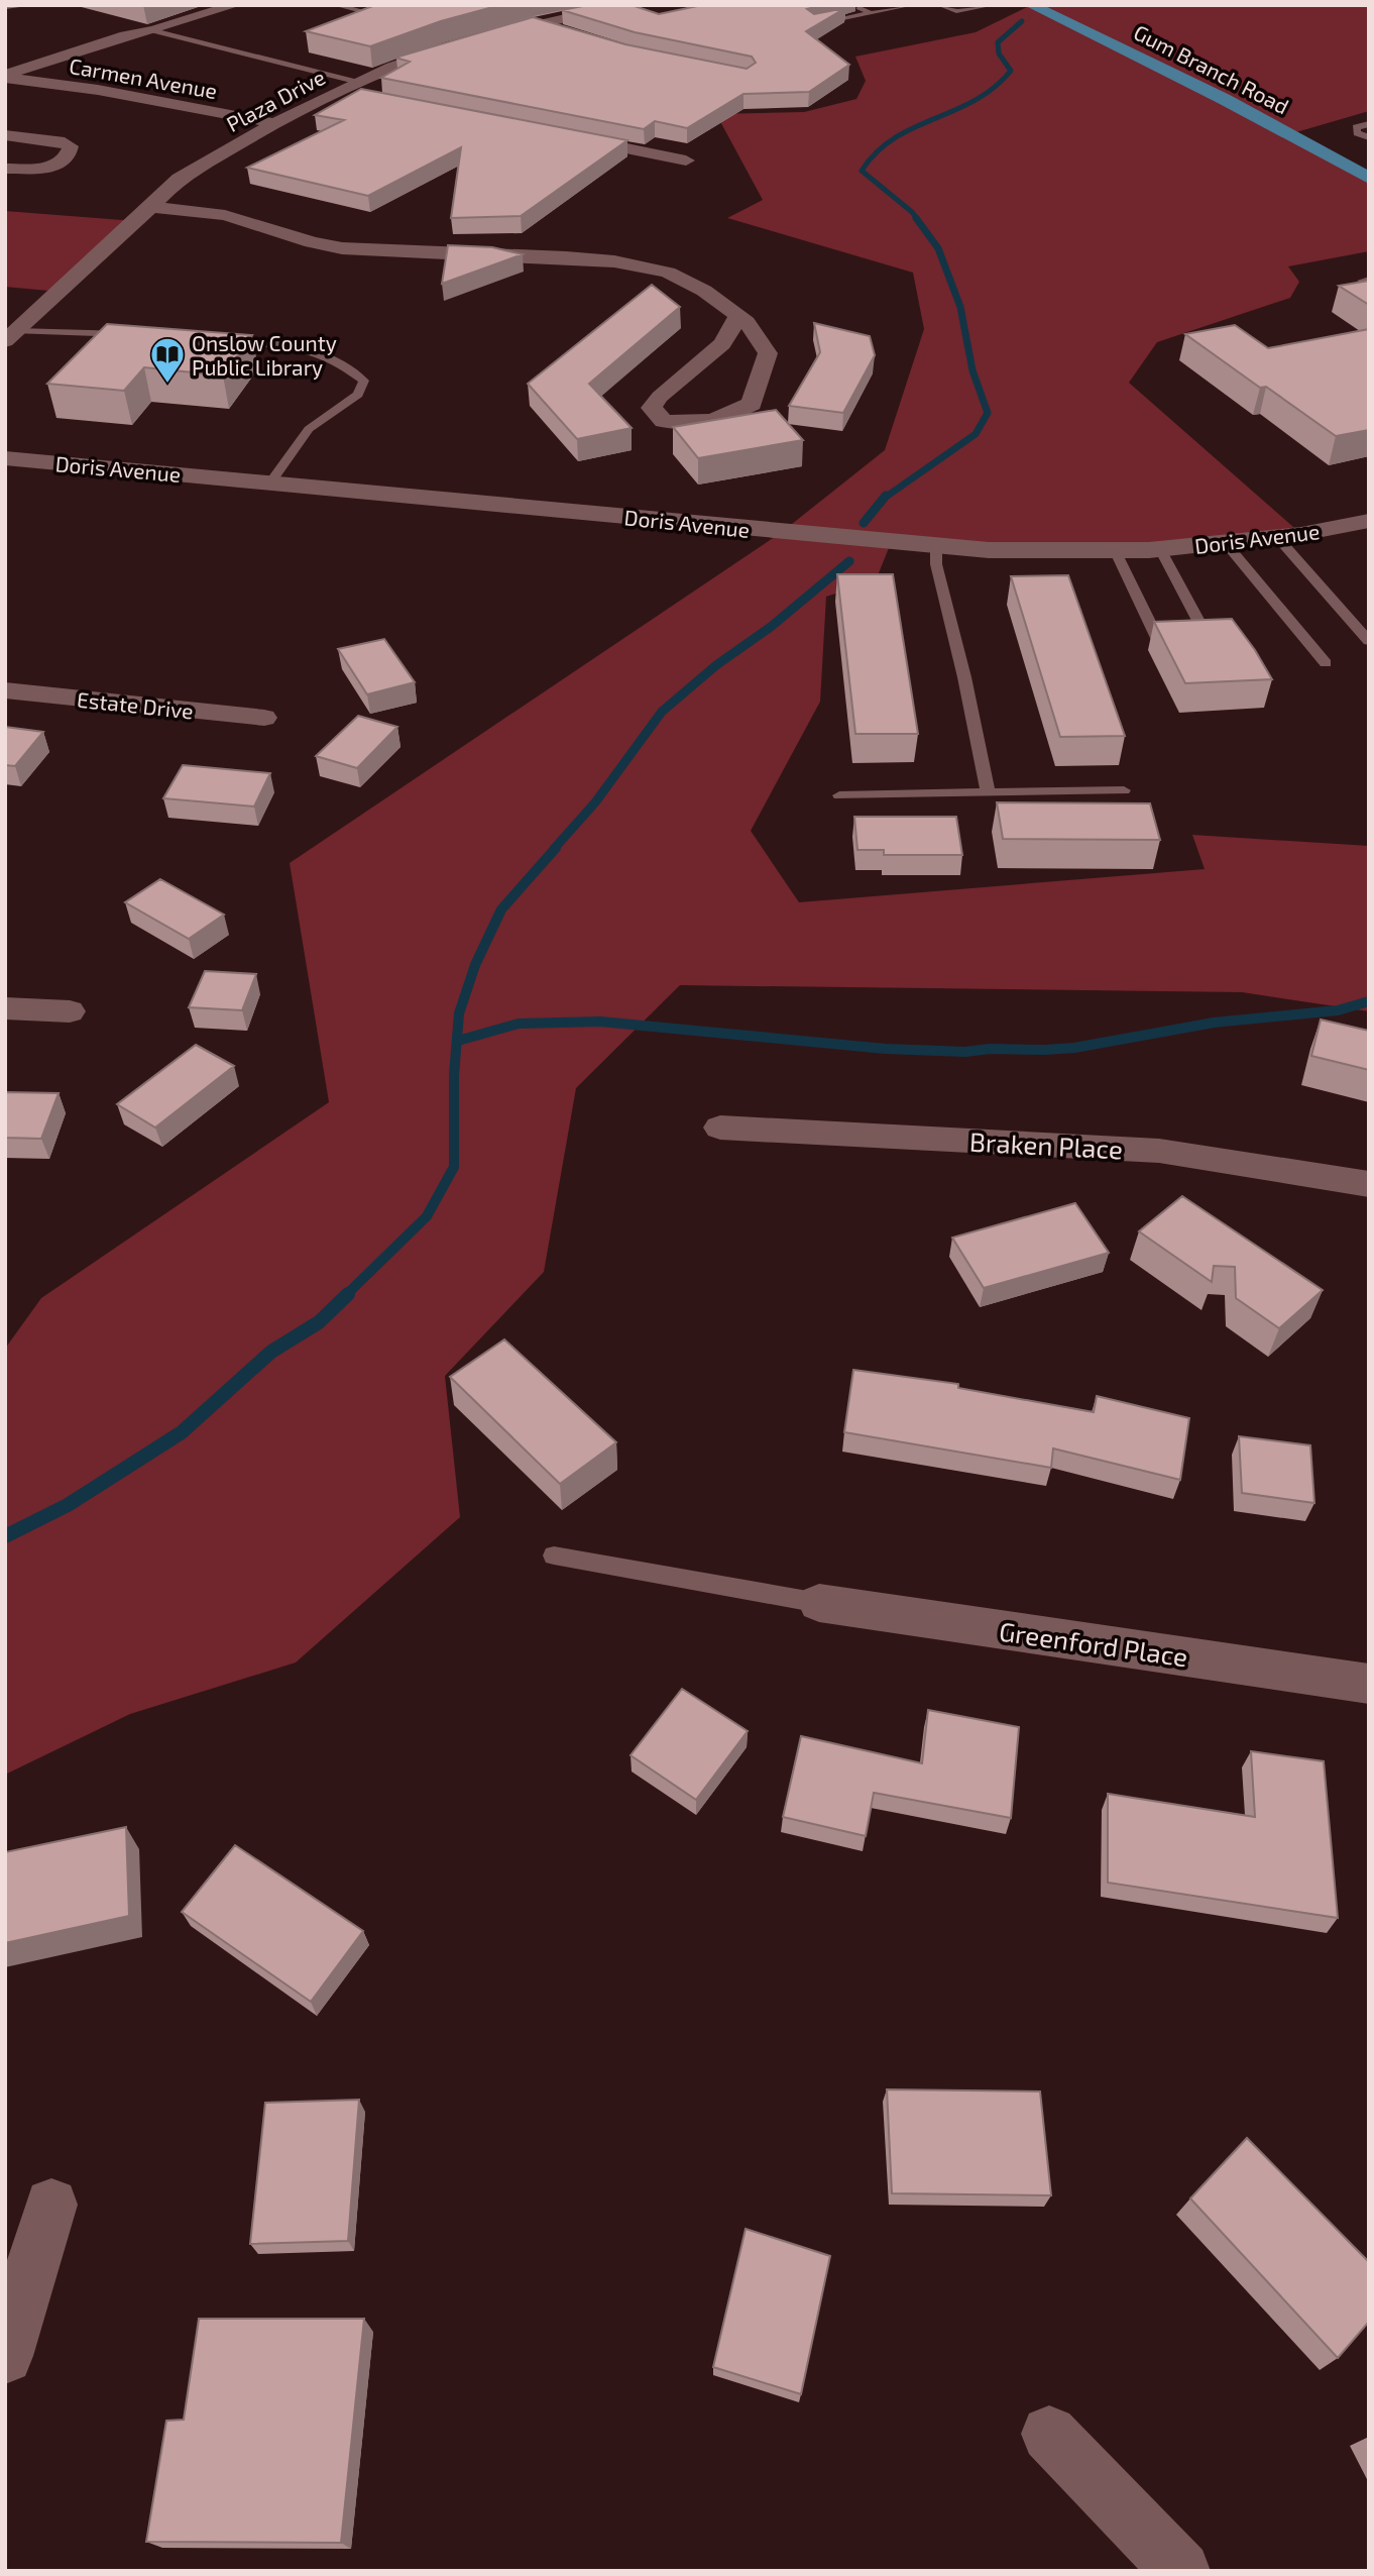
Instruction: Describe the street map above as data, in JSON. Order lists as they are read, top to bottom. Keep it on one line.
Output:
{"streets":{"main road":["Gum Branch Road"],"street":["Carmen Avenue","Plaza Drive","Doris Avenue","Estate Drive","Braken Place","Greenford Place"]},"crossings":[["Carmen Avenue","Plaza Drive"]],"places":{"library":["Onslow County Public Library"]}}
